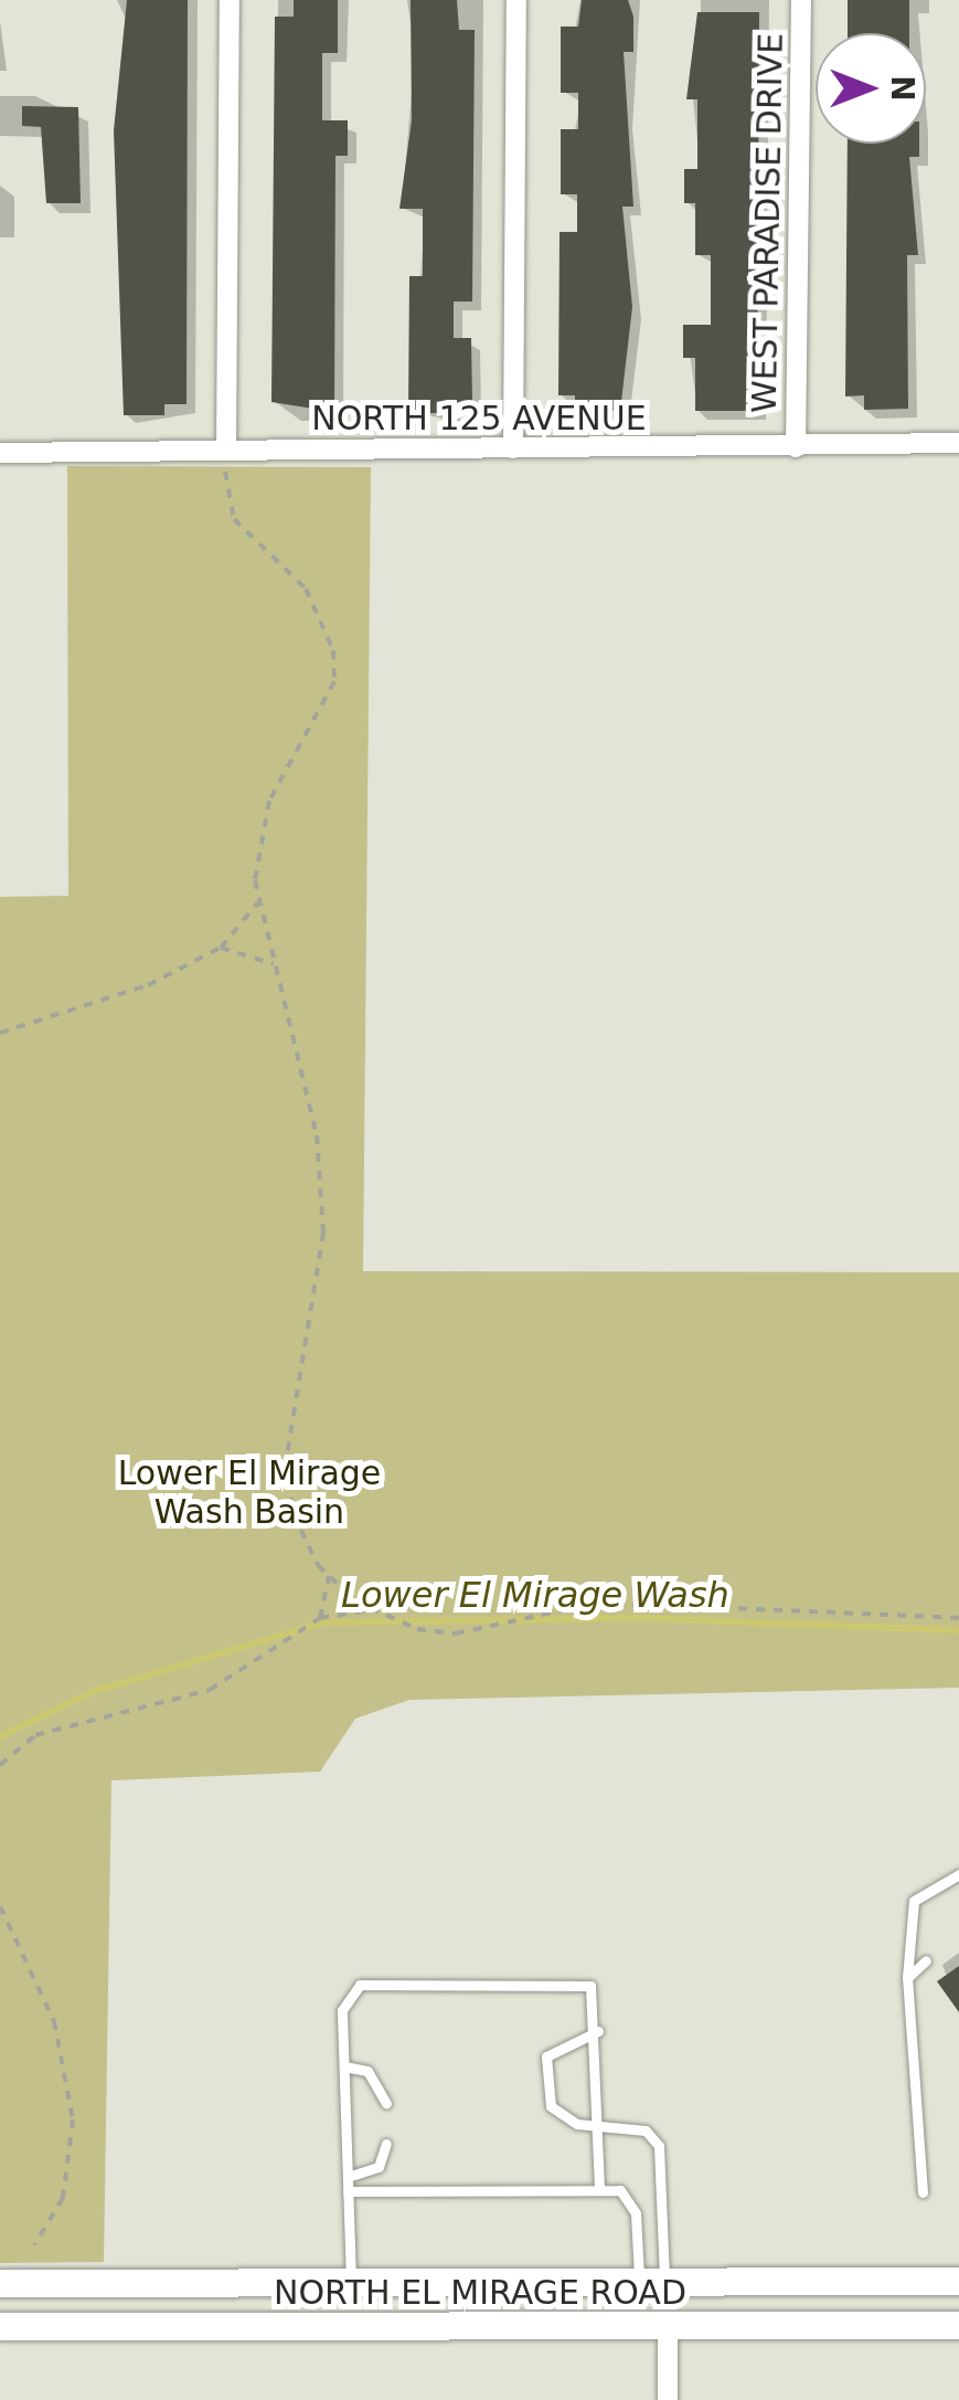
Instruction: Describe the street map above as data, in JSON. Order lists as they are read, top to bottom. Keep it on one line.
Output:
{"streets":{"main road":["NORTH EL MIRAGE ROAD"],"street":["WEST PARADISE DRIVE","NORTH 125 AVENUE"]},"crossings":[["WEST PARADISE DRIVE","NORTH 125 AVENUE"]],"water":["Lower El Mirage Wash"],"parks":["Lower El Mirage Wash Basin"],"north":"right"}
